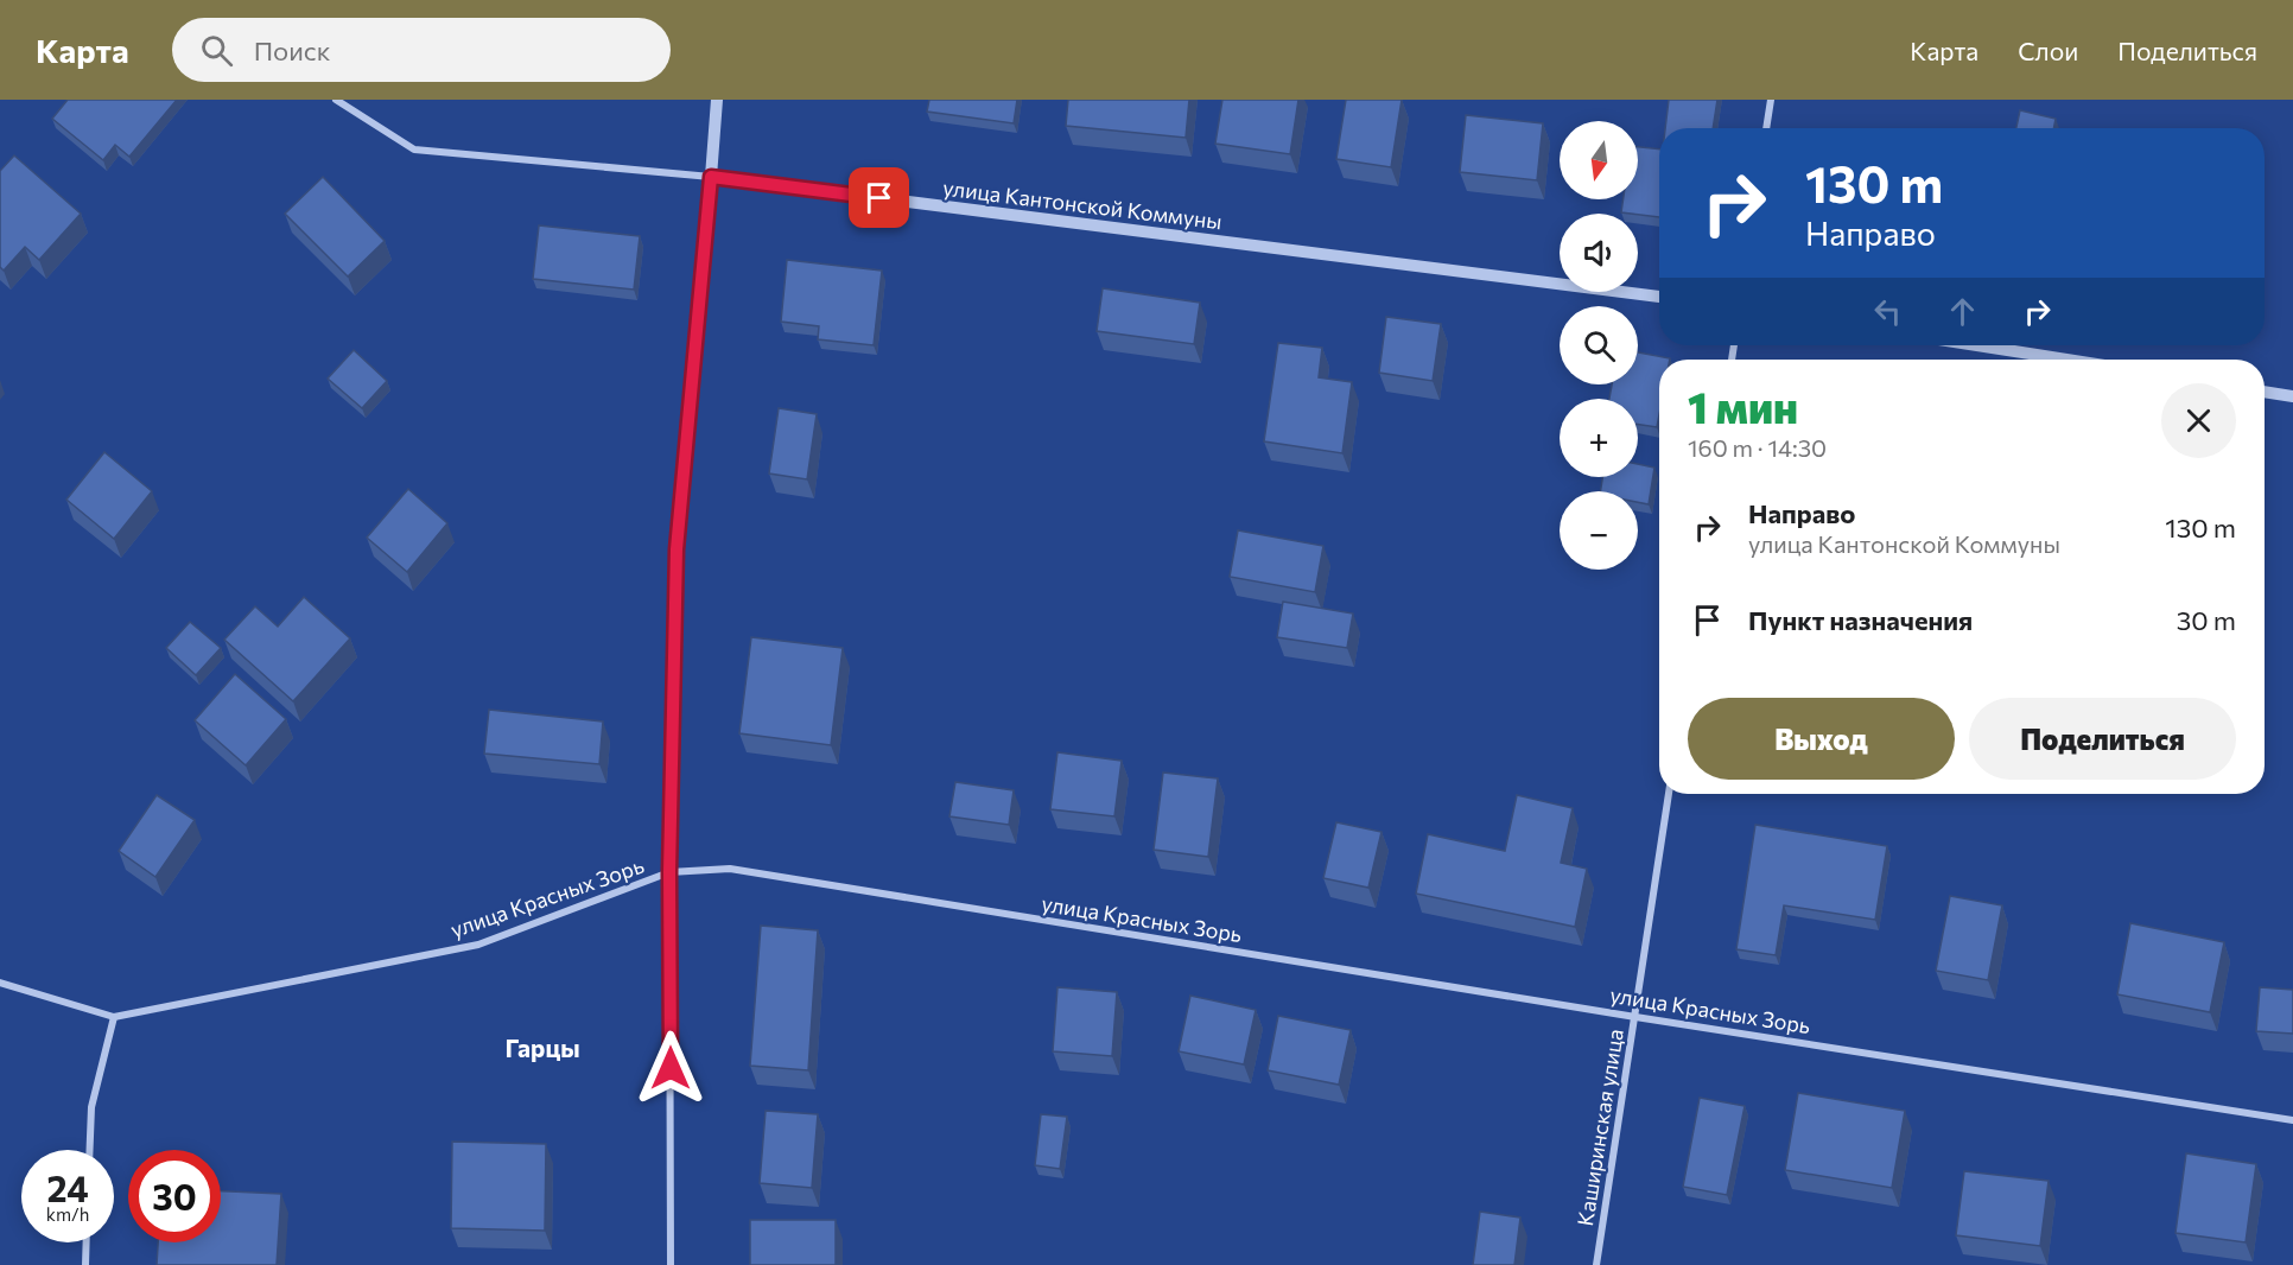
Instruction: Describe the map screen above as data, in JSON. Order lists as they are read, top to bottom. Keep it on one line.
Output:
{"streets":{"street":["улица Кантонской Коммуны","улица Красных Зорь","Каширинская улица"]},"crossings":[["улица Красных Зорь","Каширинская улица"]],"districts":["Гарцы"],"north":"bottom","page":{"header":"Карта","search":"Поиск","nav":["Карта","Слои","Поделиться"],"map_buttons":["+","−"],"turn":["130 m","Направо"],"heading":["1 мин","160 m · 14:30"],"list":[{"name":"Направо","note":"улица Кантонской Коммуны","value":"130 m"},{"name":"Пункт назначения","value":"30 m"}],"buttons":["Выход","Поделиться"],"speed":"24 km/h","limit":"30"}}
